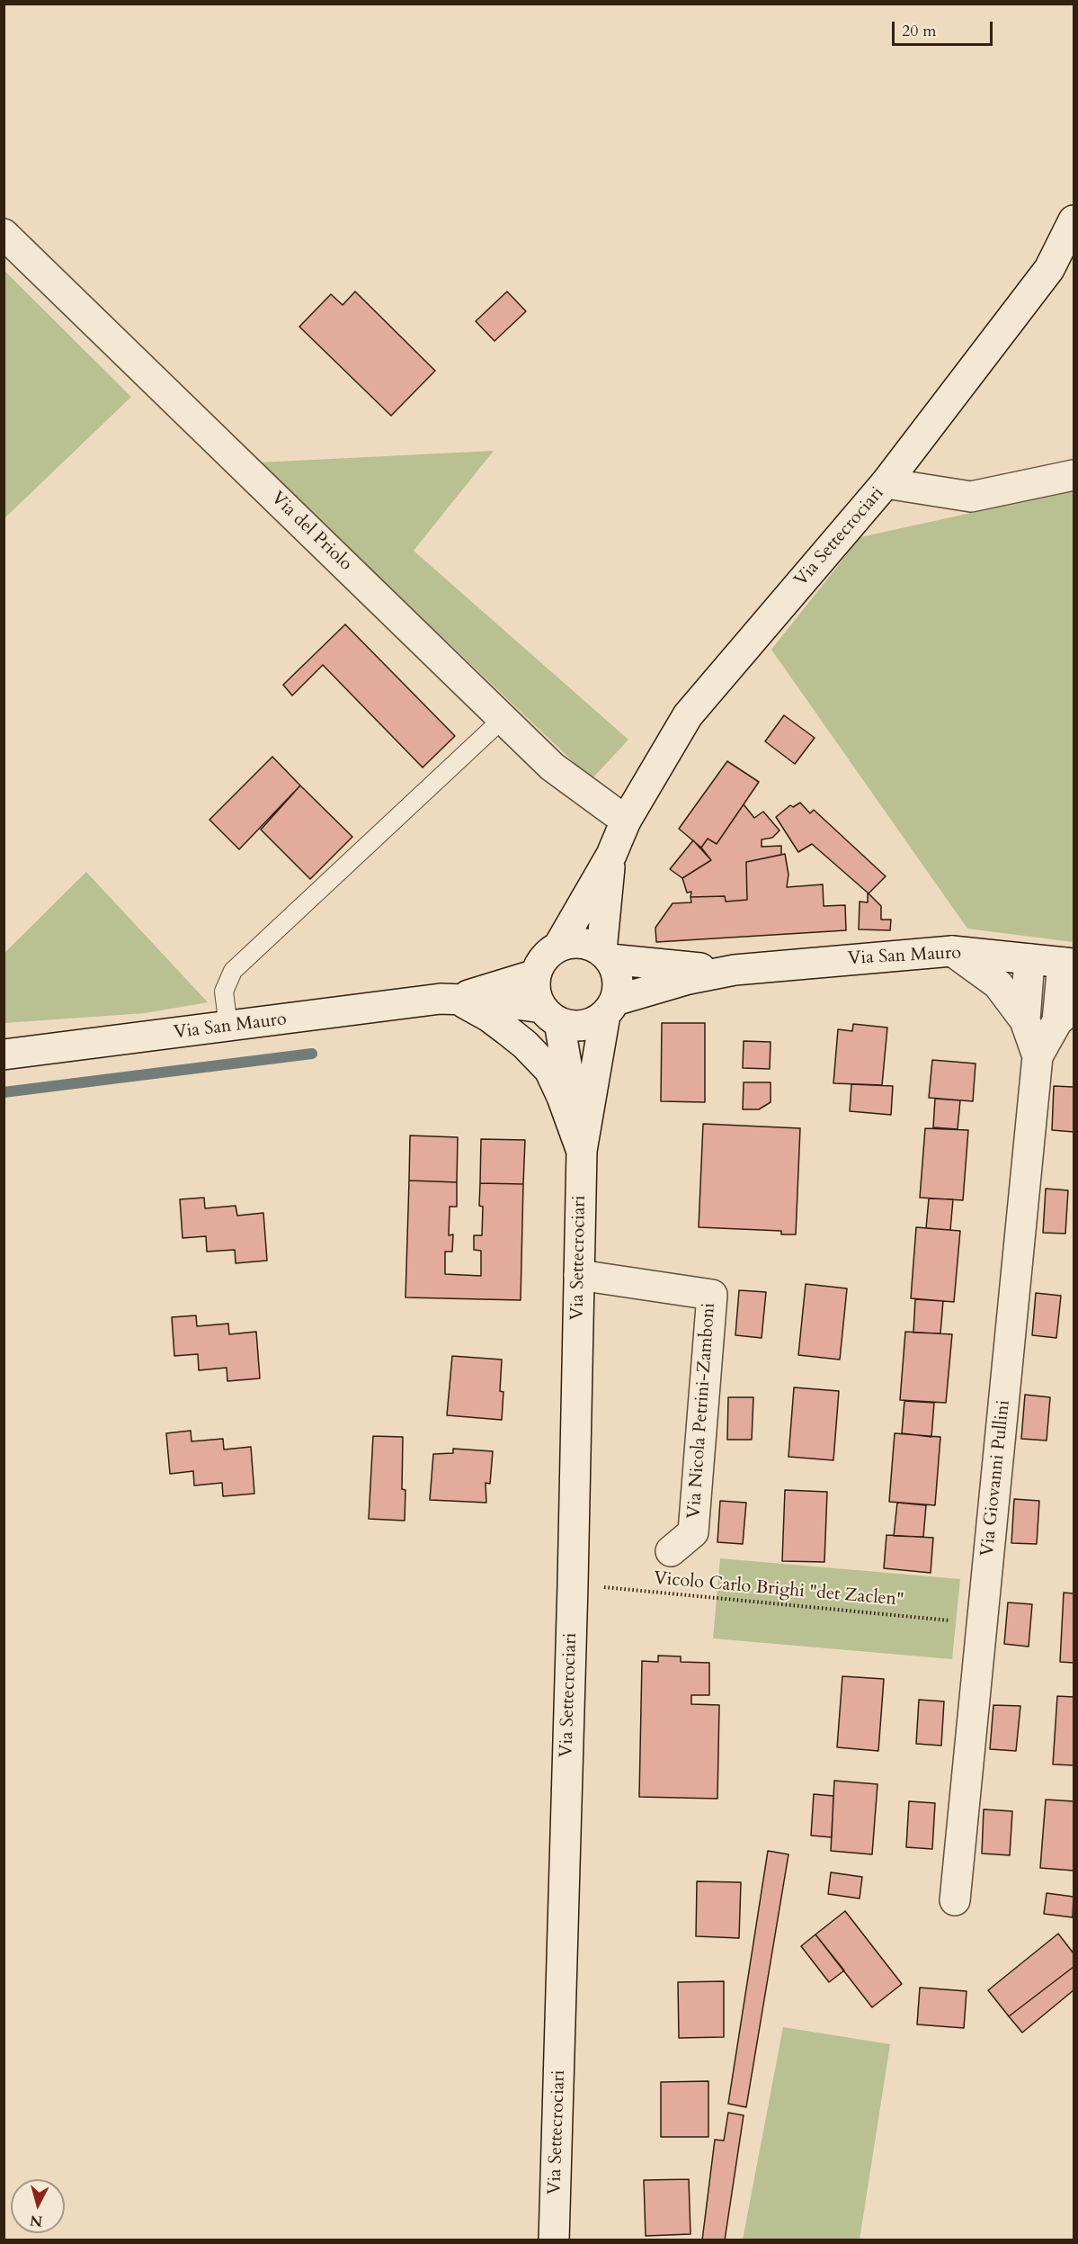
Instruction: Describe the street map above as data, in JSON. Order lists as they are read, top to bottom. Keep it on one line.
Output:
{"streets":{"main road":["Via del Priolo","Via Settecrociari","Via San Mauro","Via Nicola Petrini-Zamboni","Via Giovanni Pullini"],"path":["Vicolo Carlo Brighi \"det Zaclen\""]},"crossings":[["Via del Priolo","Via Settecrociari"],["Via Settecrociari","Via San Mauro"],["Via Settecrociari","Via Nicola Petrini-Zamboni"],["Via Settecrociari","Vicolo Carlo Brighi \"det Zaclen\""],["Via San Mauro","Via Giovanni Pullini"],["Via Giovanni Pullini","Vicolo Carlo Brighi \"det Zaclen\""]],"scale_bar":"20 m","north":"bottom"}
